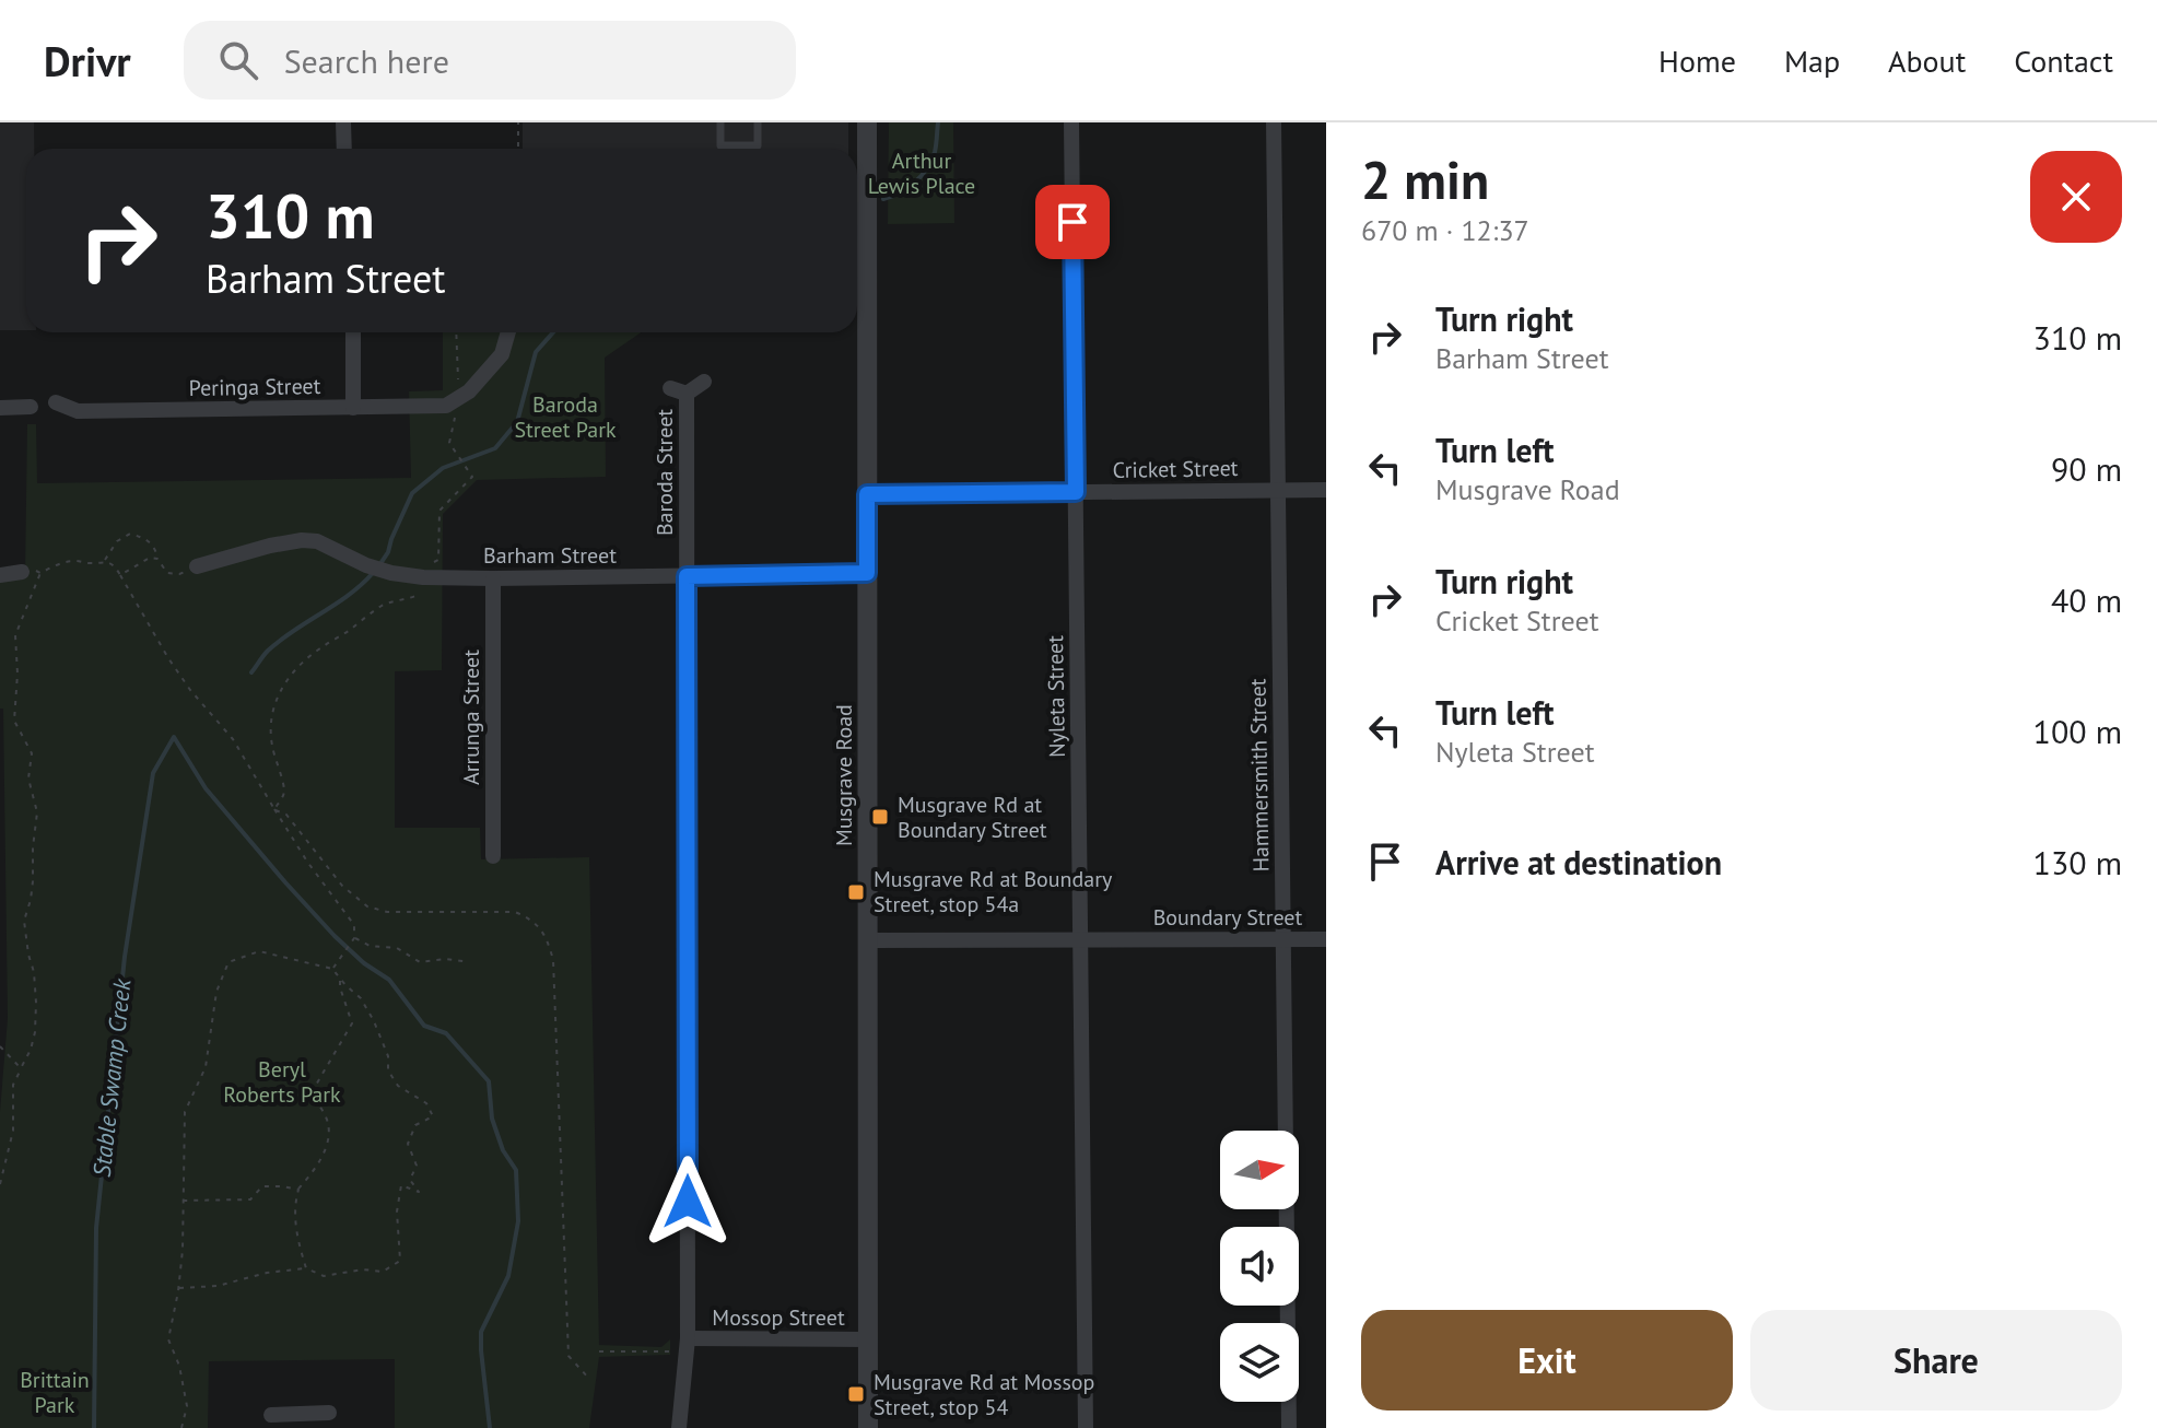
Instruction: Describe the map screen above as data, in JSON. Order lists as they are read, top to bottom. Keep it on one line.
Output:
{"streets":{"street":["Peringa Street","Cricket Street","Baroda Street","Barham Street","Nyleta Street","Arrunga Street","Musgrave Road","Hammersmith Street","Boundary Street","Mossop Street"]},"crossings":[["Cricket Street","Nyleta Street"],["Cricket Street","Musgrave Road"],["Cricket Street","Hammersmith Street"],["Baroda Street","Barham Street"],["Baroda Street","Mossop Street"],["Barham Street","Arrunga Street"],["Barham Street","Musgrave Road"],["Nyleta Street","Boundary Street"],["Musgrave Road","Boundary Street"],["Musgrave Road","Mossop Street"],["Hammersmith Street","Boundary Street"]],"water":["Stable Swamp Creek"],"parks":["Arthur Lewis Place","Baroda Street Park","Beryl Roberts Park","Brittain Park"],"places":{"transit":["Musgrave Rd at Boundary Street","Musgrave Rd at Boundary Street, stop 54a","Musgrave Rd at Mossop Street, stop 54"]},"north":"right","page":{"header":"Drivr","search":"Search here","nav":["Home","Map","About","Contact"],"heading":["2 min","670 m · 12:37"],"turn":["310 m","Barham Street"],"list":[{"name":"Turn right","note":"Barham Street","value":"310 m"},{"name":"Turn left","note":"Musgrave Road","value":"90 m"},{"name":"Turn right","note":"Cricket Street","value":"40 m"},{"name":"Turn left","note":"Nyleta Street","value":"100 m"},{"name":"Arrive at destination","value":"130 m"}],"buttons":["Exit","Share"]}}
